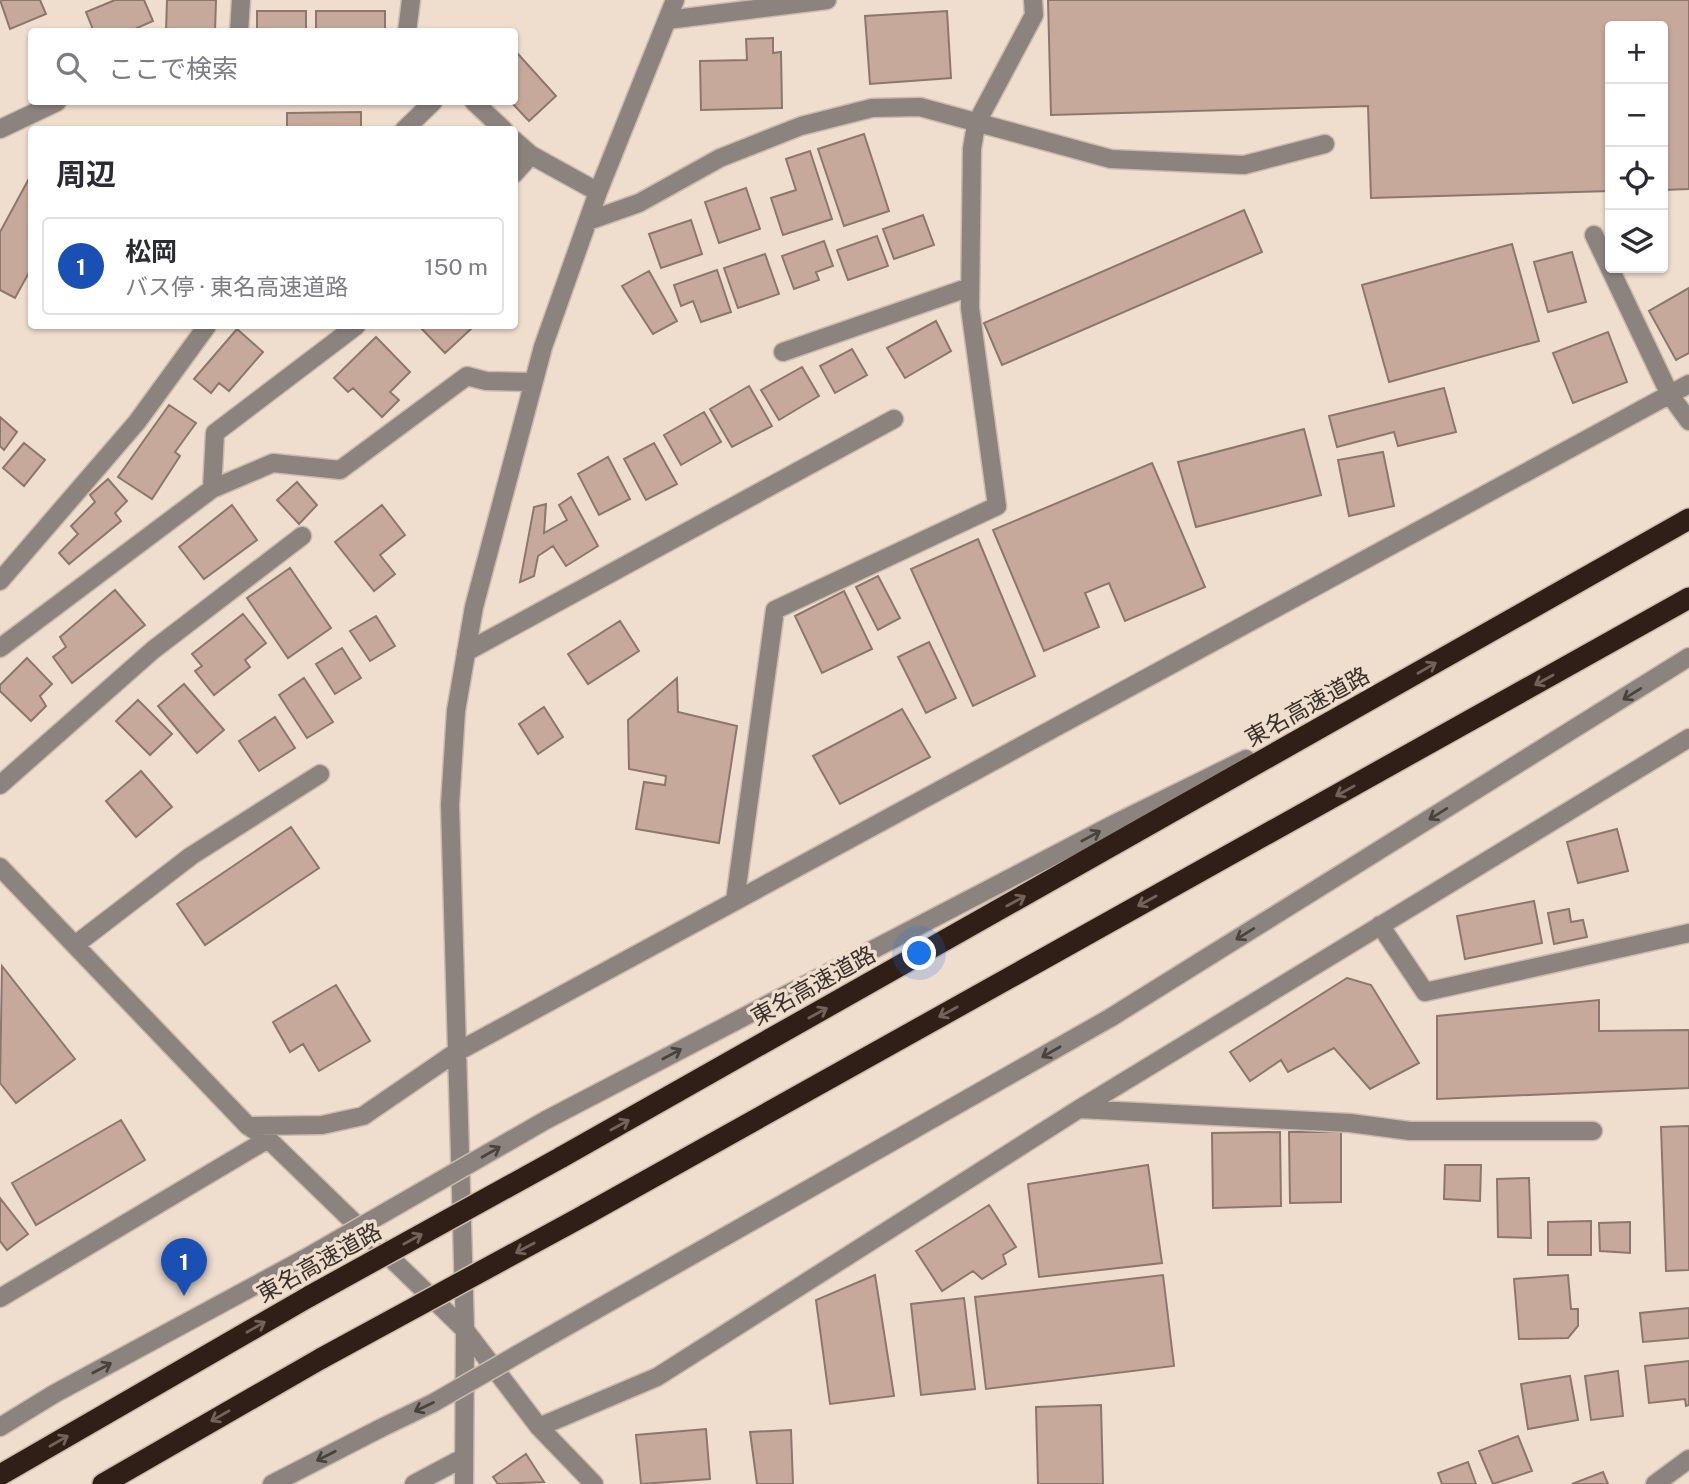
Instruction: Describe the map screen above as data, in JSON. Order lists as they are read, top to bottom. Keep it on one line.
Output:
{"streets":{"highway":["東名高速道路"]},"page":{"map_buttons":["+","−"],"search":"ここで検索","heading":"周辺","list":[{"mark":"1","name":"松岡","note":"バス停 · 東名高速道路","value":"150 m"}],"pins":"1"}}
